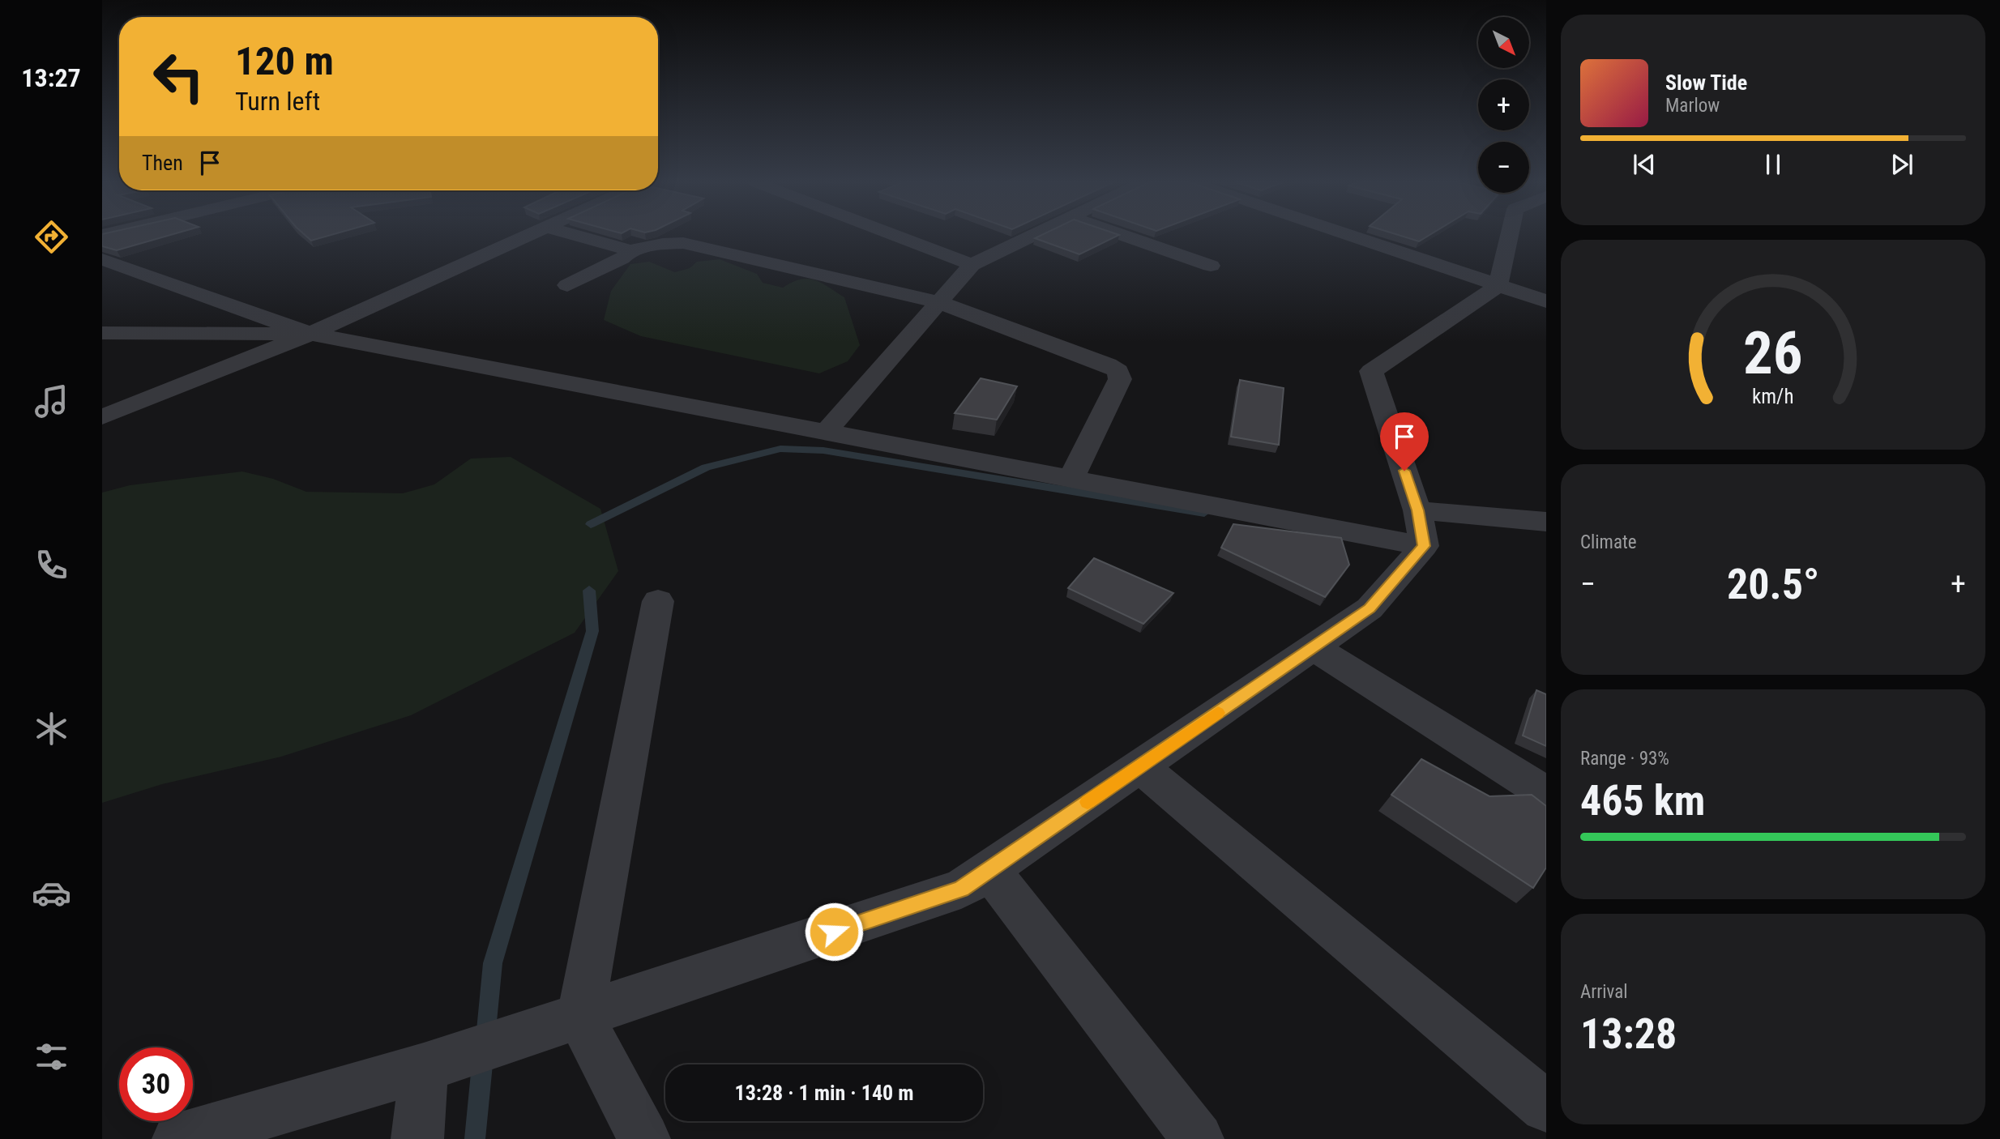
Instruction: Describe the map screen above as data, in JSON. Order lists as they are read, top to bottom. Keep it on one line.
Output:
{"north":"bottom right","page":{"tabs":"13:27","map_buttons":["+","−"],"turn":["120 m","Turn left"],"song":["Slow Tide","Marlow"],"then":"Then","tile":["Climate",["Range · 93%","465 km"],["Arrival","13:28"]],"heat":["−","20.5°","+"],"limit":"30","trip":"13:28 · 1 min · 140 m","gauge":["26","km/h"]}}
